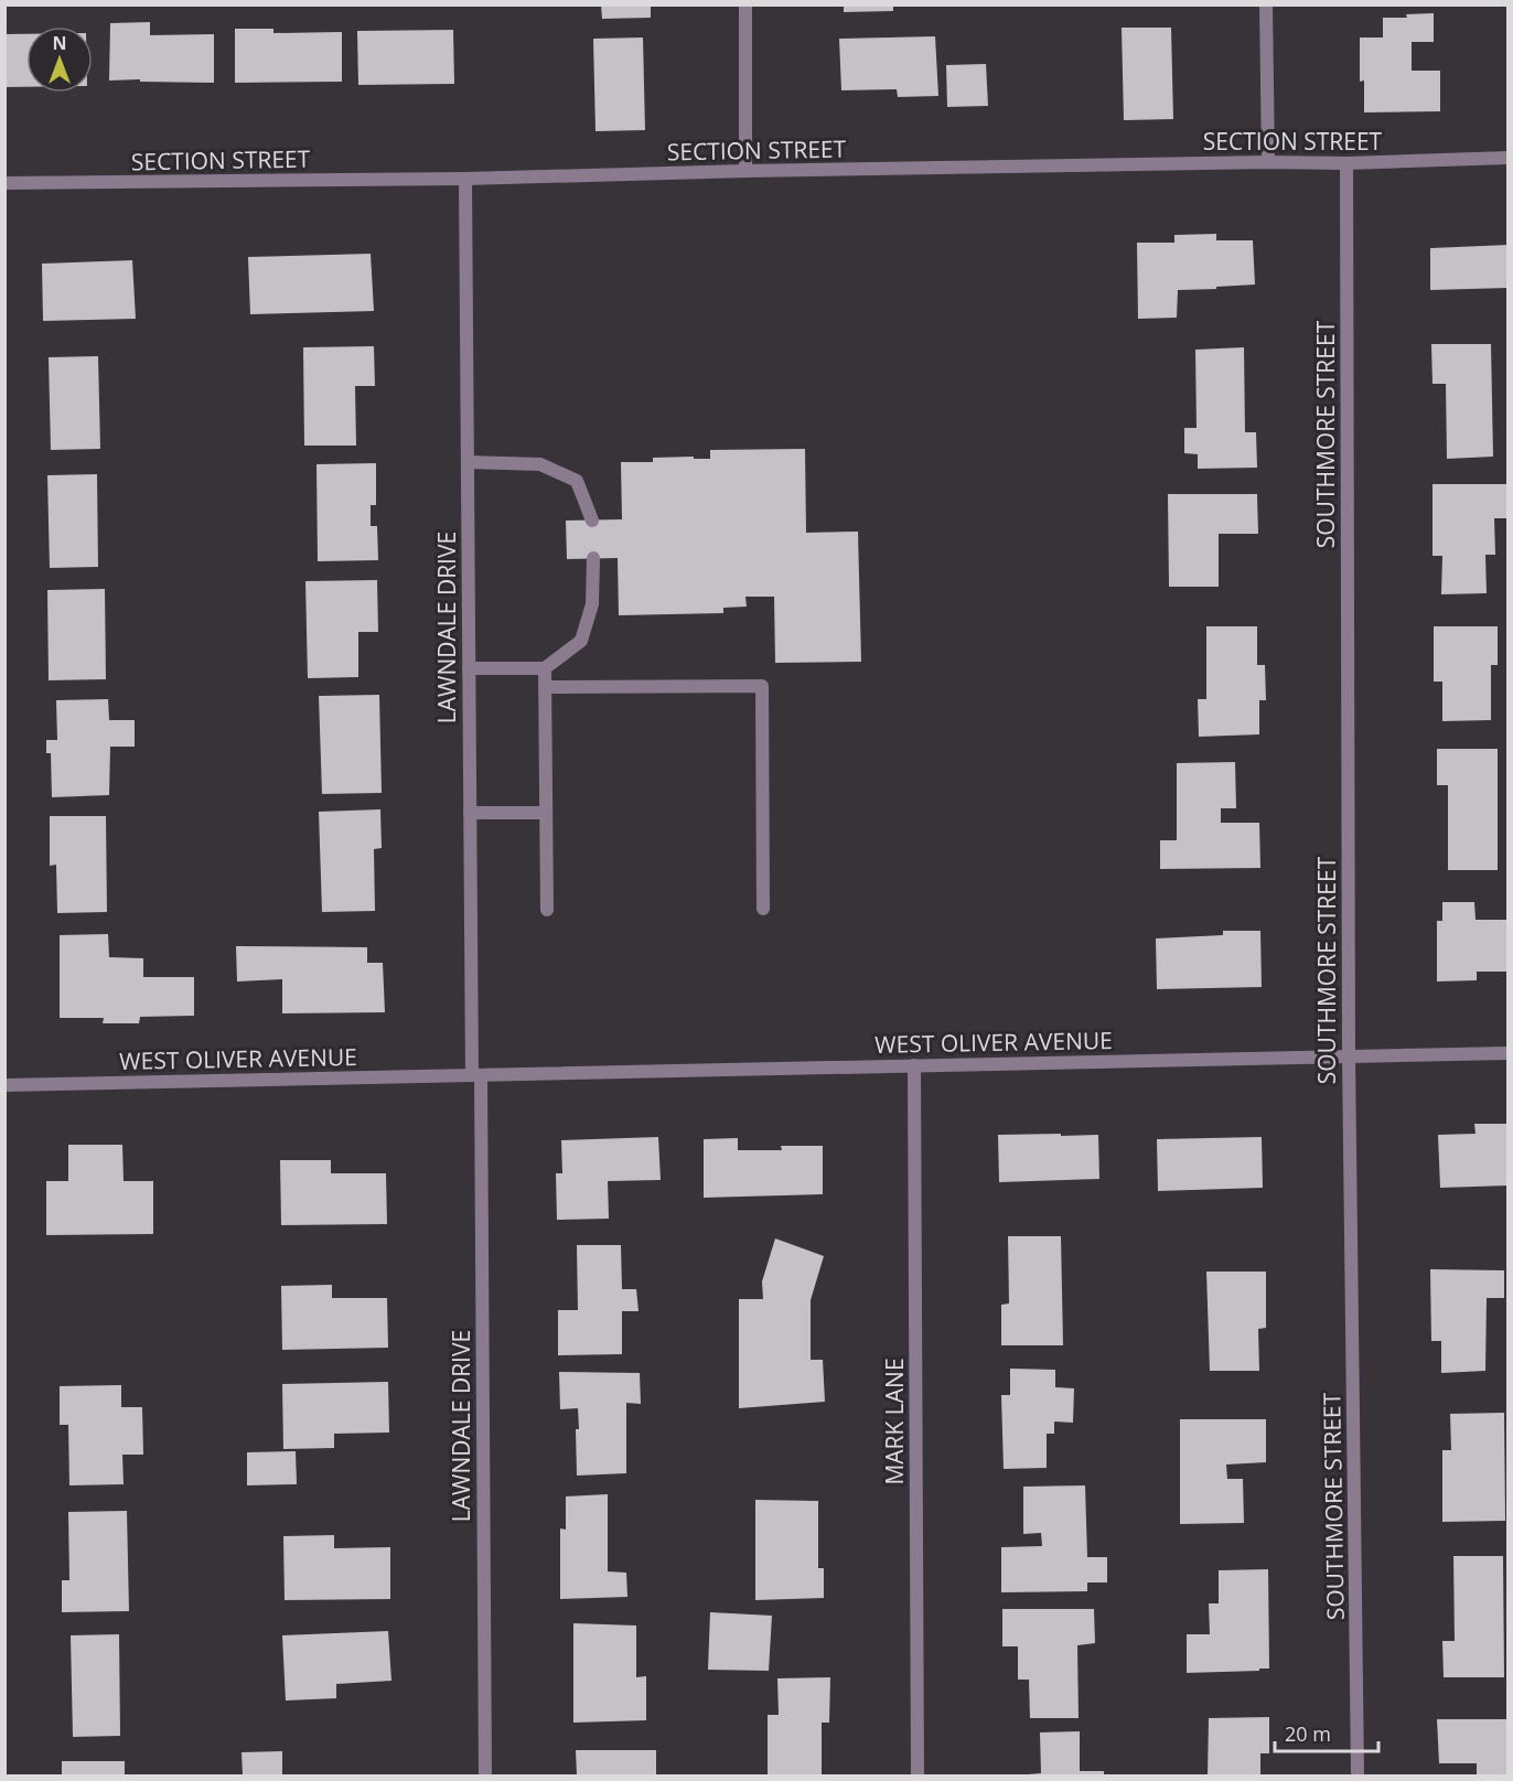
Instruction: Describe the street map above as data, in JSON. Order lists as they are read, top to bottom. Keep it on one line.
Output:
{"streets":{"street":["SECTION STREET","SOUTHMORE STREET","LAWNDALE DRIVE","WEST OLIVER AVENUE","MARK LANE"]},"crossings":[["SECTION STREET","SOUTHMORE STREET"],["SECTION STREET","LAWNDALE DRIVE"],["SOUTHMORE STREET","WEST OLIVER AVENUE"],["LAWNDALE DRIVE","WEST OLIVER AVENUE"],["WEST OLIVER AVENUE","MARK LANE"]],"scale_bar":"20 m","north":"top"}
